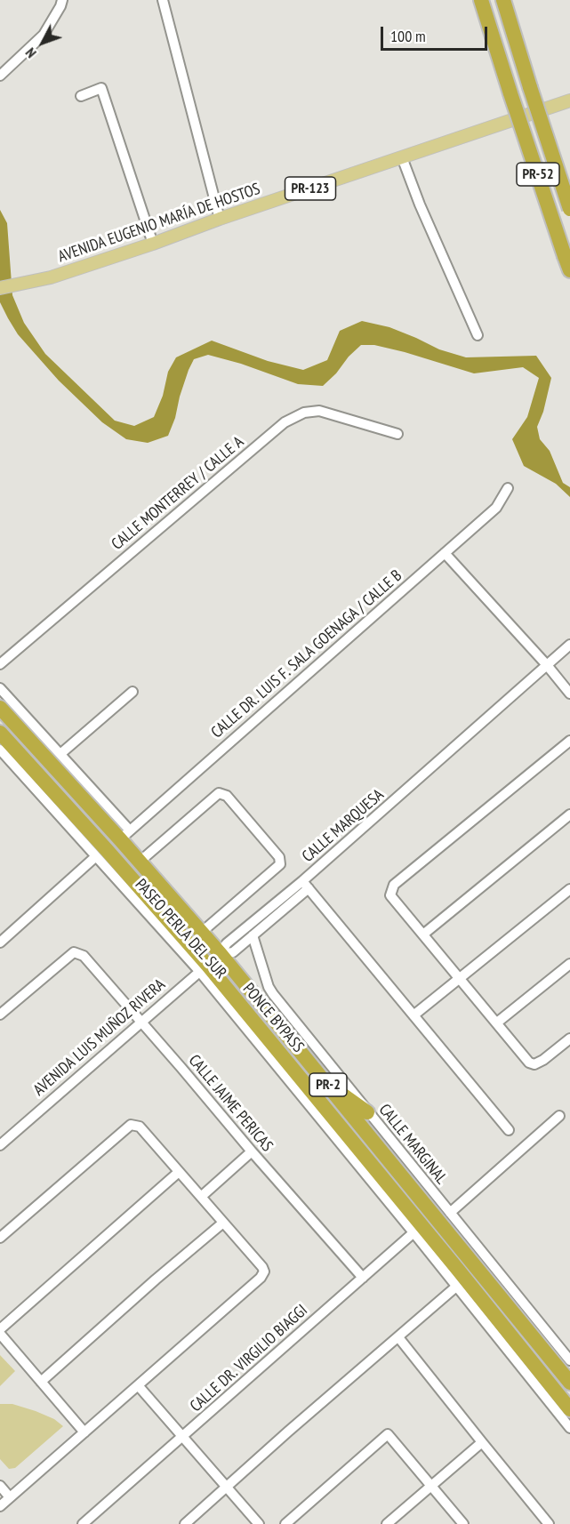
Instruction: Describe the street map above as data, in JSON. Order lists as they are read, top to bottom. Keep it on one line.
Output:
{"streets":{"highway":["PR-52","PONCE BYPASS","PR-2"],"main road":["PR-123","AVENIDA EUGENIO MARÍA DE HOSTOS"],"street":["CALLE MONTERREY / CALLE A","CALLE DR. LUIS F. SALA GOENAGA / CALLE B","CALLE MARQUESA","PASEO PERLA DEL SUR","AVENIDA LUIS MUÑOZ RIVERA","CALLE JAIME PERICAS","CALLE MARGINAL","CALLE DR. VIRGILIO BIAGGI"]},"crossings":[["CALLE DR. LUIS F. SALA GOENAGA / CALLE B","PONCE BYPASS"],["CALLE MARQUESA","PONCE BYPASS"],["CALLE MARQUESA","AVENIDA LUIS MUÑOZ RIVERA"],["CALLE MARQUESA","CALLE MARGINAL"],["PASEO PERLA DEL SUR","PONCE BYPASS"],["PASEO PERLA DEL SUR","AVENIDA LUIS MUÑOZ RIVERA"],["PONCE BYPASS","AVENIDA LUIS MUÑOZ RIVERA"],["PONCE BYPASS","CALLE MARGINAL"],["PONCE BYPASS","CALLE DR. VIRGILIO BIAGGI"],["AVENIDA LUIS MUÑOZ RIVERA","CALLE JAIME PERICAS"],["CALLE JAIME PERICAS","CALLE DR. VIRGILIO BIAGGI"],["CALLE MARGINAL","CALLE DR. VIRGILIO BIAGGI"]],"scale_bar":"100 m","north":"bottom left"}
